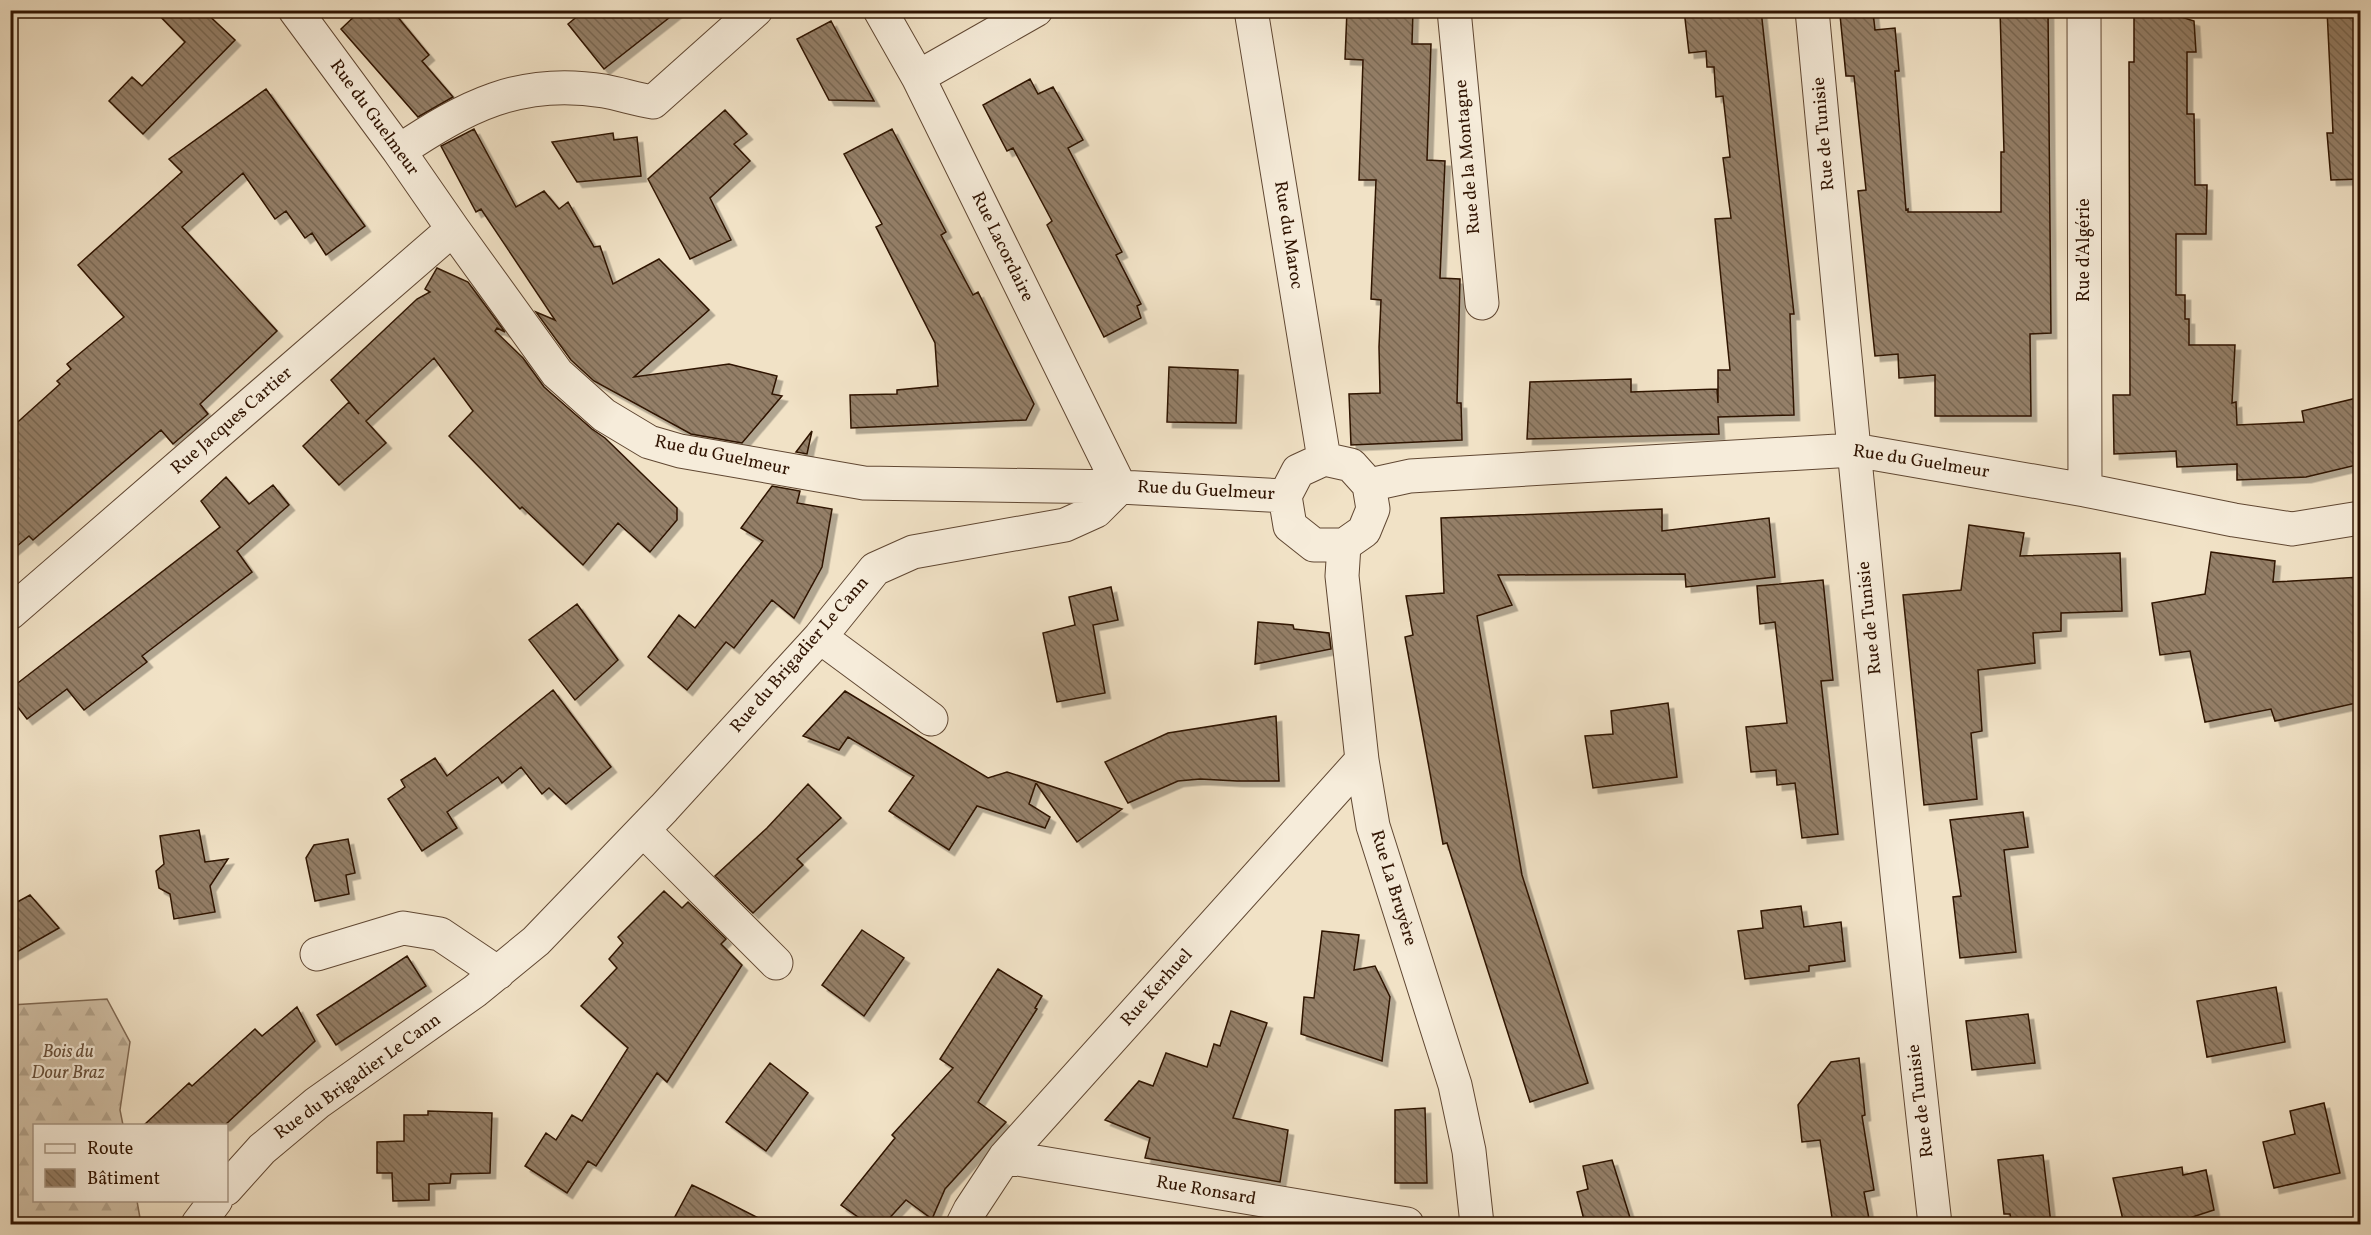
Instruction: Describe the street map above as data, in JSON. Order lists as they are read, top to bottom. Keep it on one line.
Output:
{"streets":{"street":["Rue du Guelmeur","Rue de Tunisie","Rue de la Montagne","Rue du Maroc","Rue Lacordaire","Rue d'Algérie","Rue Jacques Cartier","Rue du Brigadier Le Cann","Rue La Bruyère","Rue Kerhuel","Rue Ronsard"]},"crossings":[["Rue du Guelmeur","Rue de Tunisie"],["Rue du Guelmeur","Rue du Maroc"],["Rue du Guelmeur","Rue Lacordaire"],["Rue du Guelmeur","Rue d'Algérie"],["Rue du Guelmeur","Rue Jacques Cartier"],["Rue du Guelmeur","Rue du Brigadier Le Cann"],["Rue du Guelmeur","Rue La Bruyère"],["Rue du Maroc","Rue La Bruyère"],["Rue Lacordaire","Rue du Brigadier Le Cann"],["Rue La Bruyère","Rue Kerhuel"],["Rue Kerhuel","Rue Ronsard"]],"parks":["Bois du Dour Braz"],"legend":["Route","Bâtiment"]}
